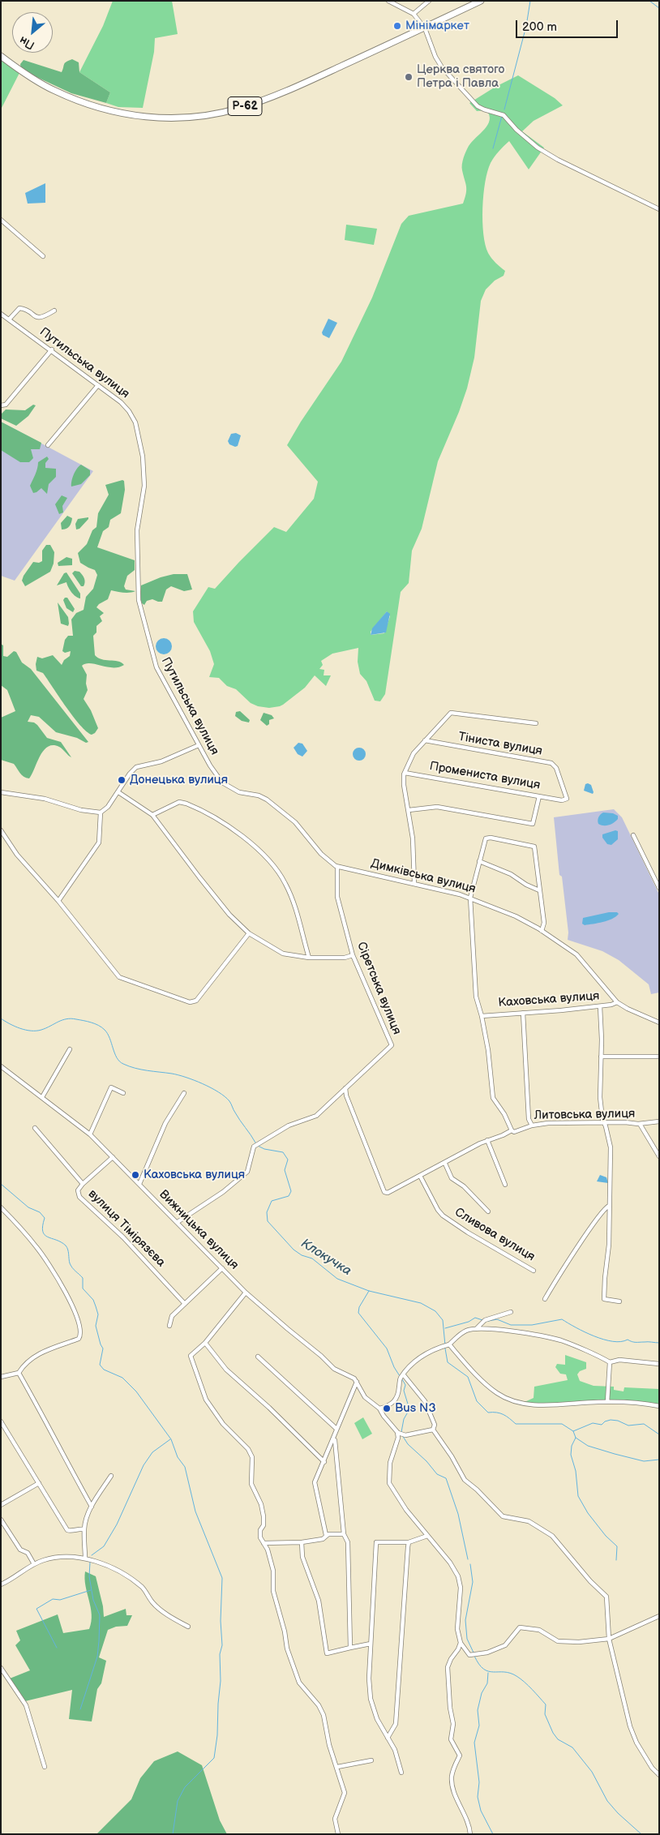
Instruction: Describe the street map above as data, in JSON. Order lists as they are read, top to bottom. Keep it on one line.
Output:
{"streets":{"main road":["Р-62"],"street":["Путильська вулиця","Тіниста вулиця","Промениста вулиця","Димківська вулиця","Сіретська вулиця","Каховська вулиця","Литовська вулиця","вулиця Тімірязєва","Вижницька вулиця","Сливова вулиця"]},"crossings":[["Путильська вулиця","Димківська вулиця"],["Путильська вулиця","Сіретська вулиця"],["Тіниста вулиця","Промениста вулиця"],["Димківська вулиця","Сіретська вулиця"],["Димківська вулиця","Каховська вулиця"],["Сіретська вулиця","Литовська вулиця"],["Литовська вулиця","Сливова вулиця"]],"water":["Клокучка"],"places":["Мінімаркет","Церква святого Петра і Павла","Донецька вулиця","Каховська вулиця","Bus N3"],"scale_bar":"200 m","north":"bottom left"}
